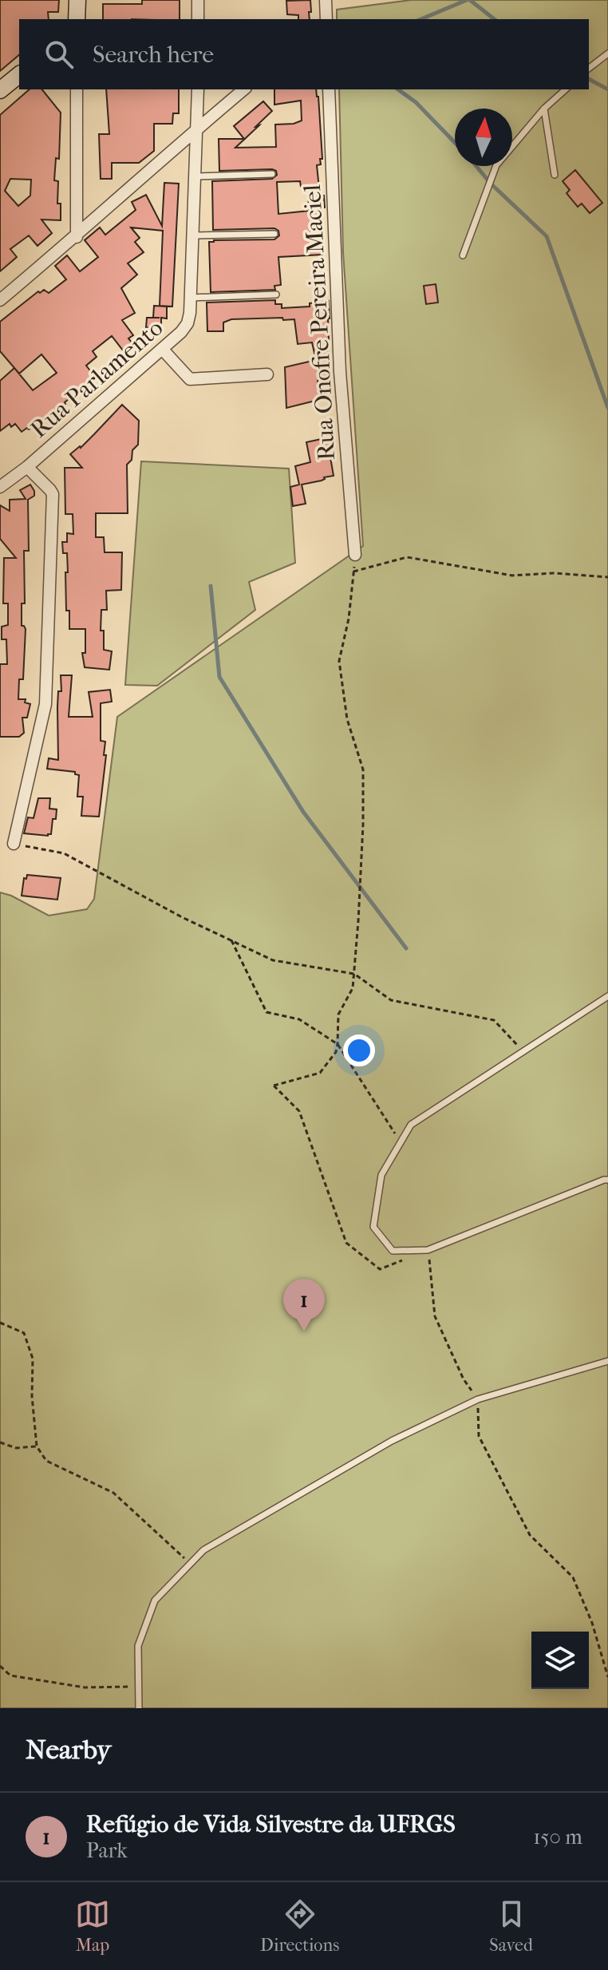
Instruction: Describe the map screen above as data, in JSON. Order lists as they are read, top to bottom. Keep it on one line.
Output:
{"streets":{"street":["Rua Onofre Pereira Maciel","Rua Parlamento"]},"north":"top","page":{"search":"Search here","pins":"1","heading":"Nearby","list":[{"mark":"1","name":"Refúgio de Vida Silvestre da UFRGS","note":"Park","value":"150 m"}],"nav":["Map","Directions","Saved"]}}
